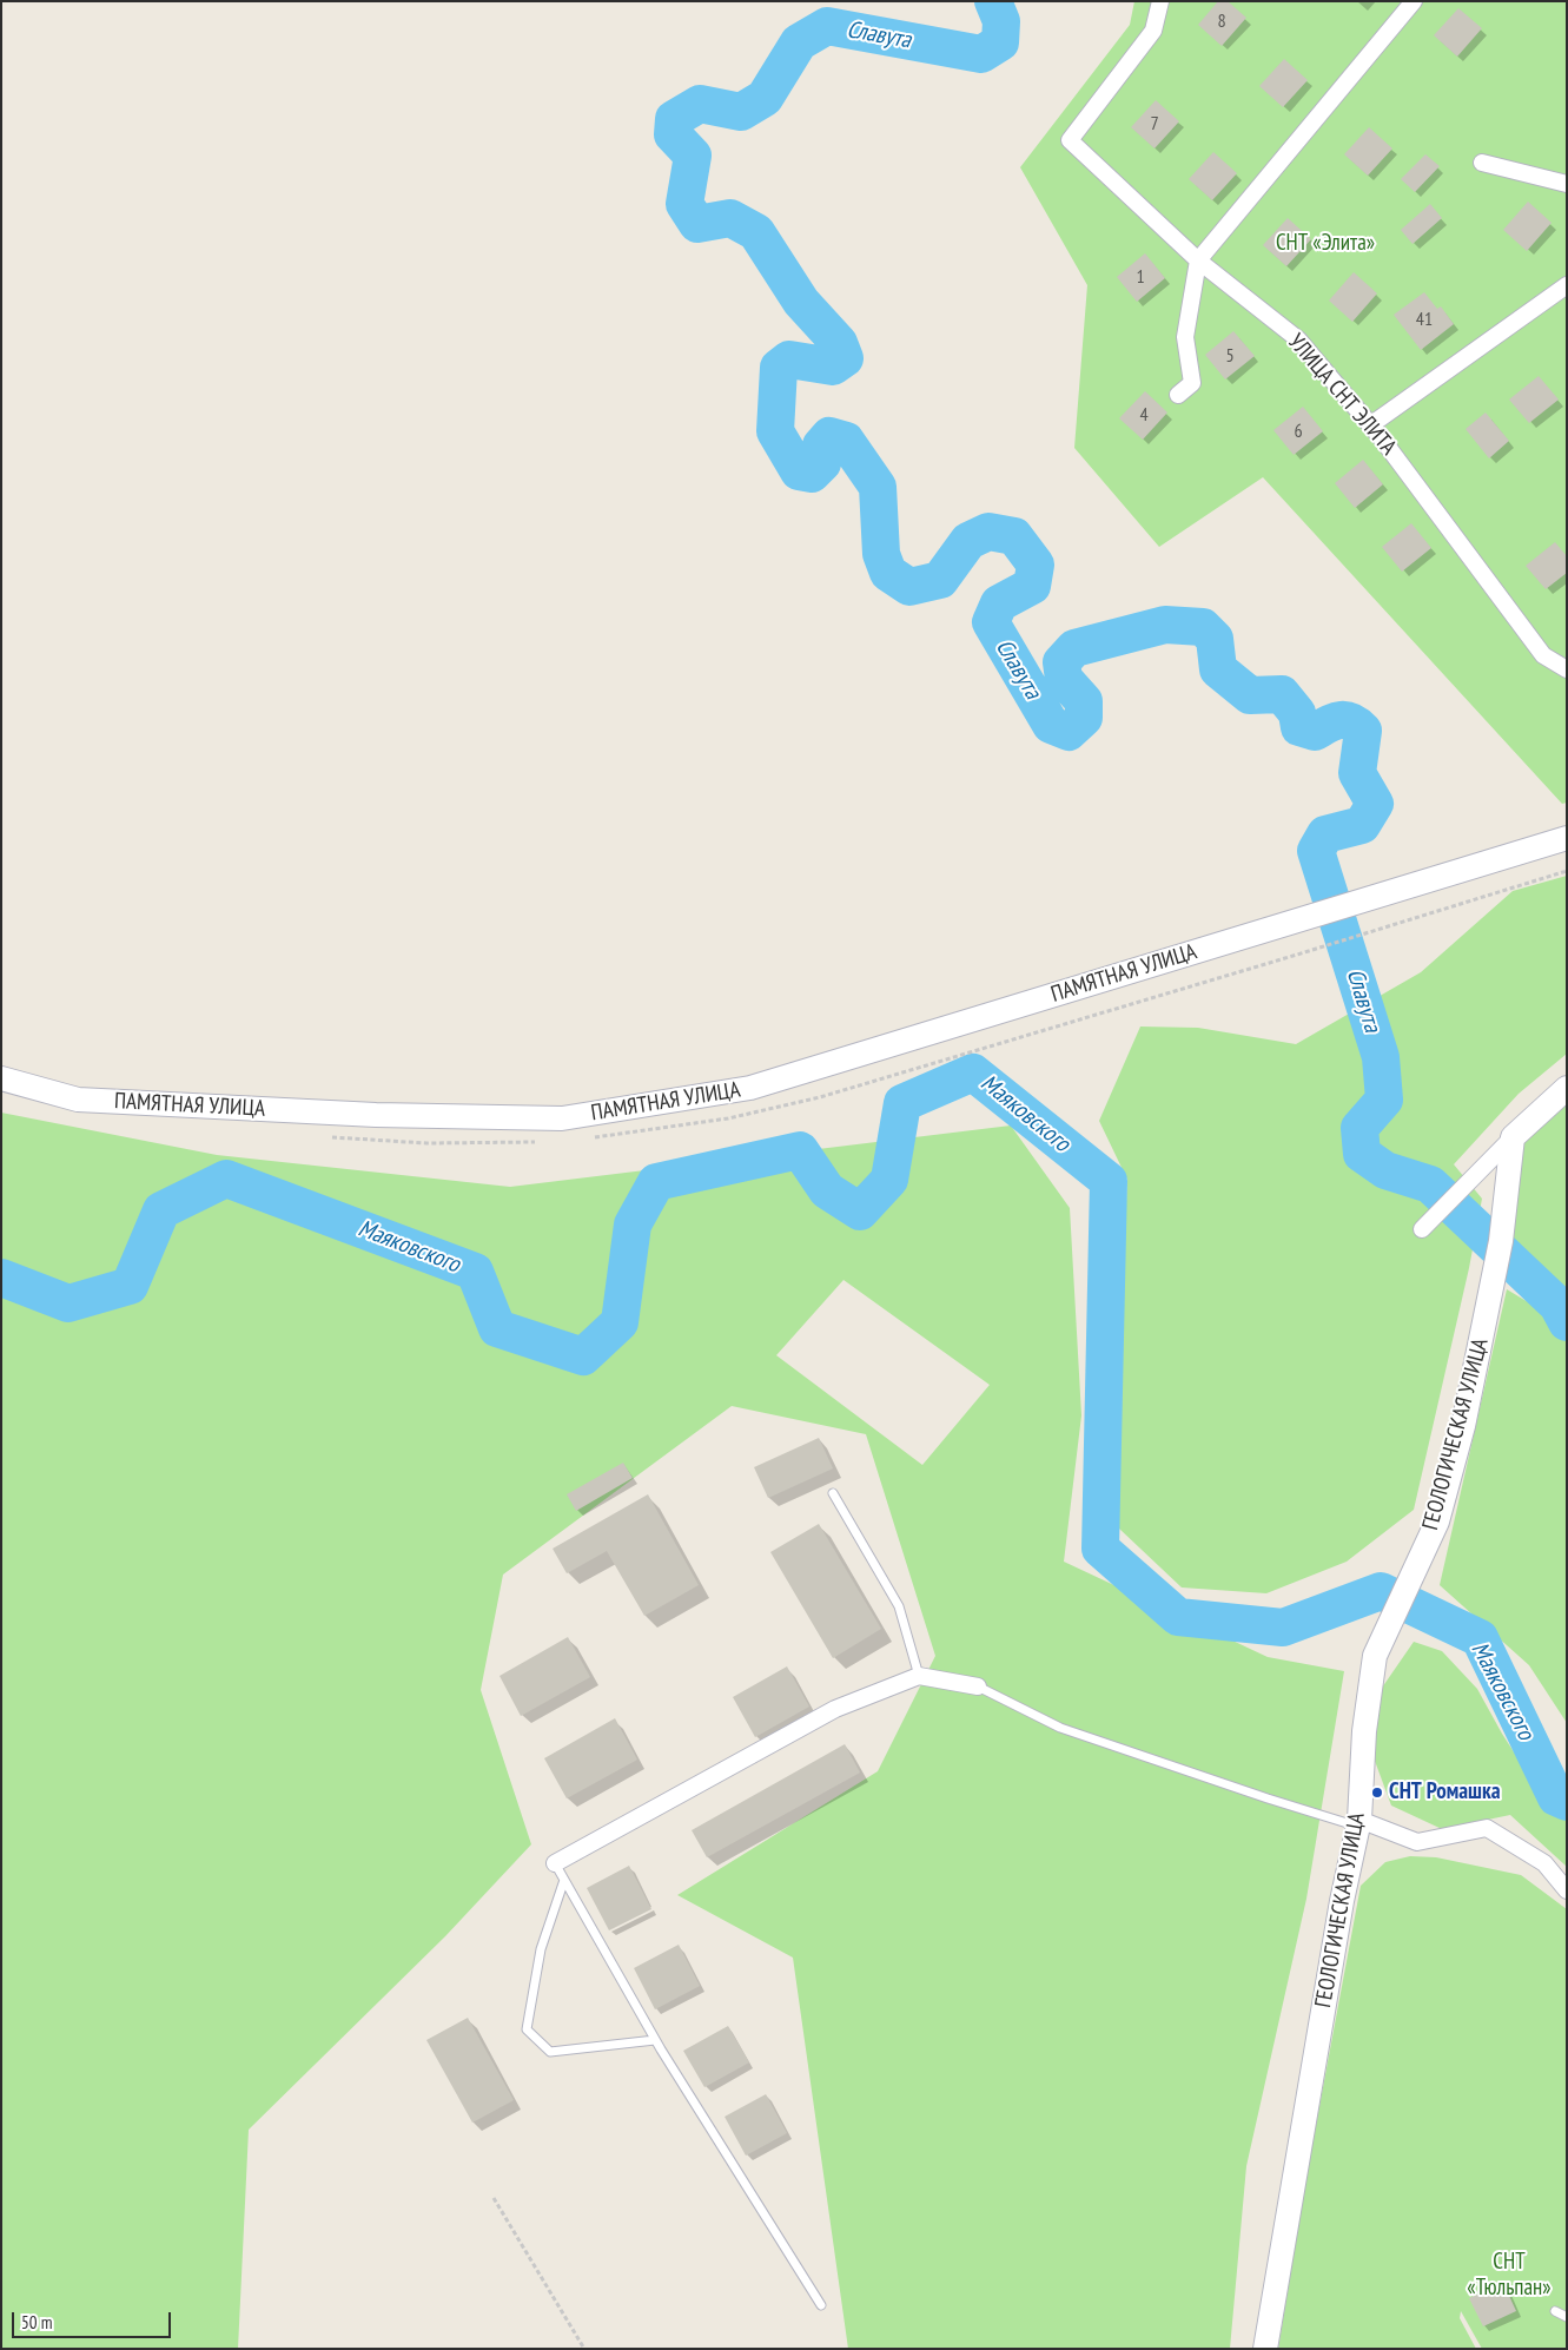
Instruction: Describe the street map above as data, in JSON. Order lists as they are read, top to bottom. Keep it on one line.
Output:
{"streets":{"street":["УЛИЦА СНТ ЭЛИТА","ПАМЯТНАЯ УЛИЦА","ГЕОЛОГИЧЕСКАЯ УЛИЦА"]},"water":["Славута","Маяковского"],"parks":["СНТ «Элита»","СНТ «Тюльпан»"],"places":["СНТ Ромашка"],"house_numbers":["8","7","1","41","5","4","6"],"scale_bar":"50 m"}
